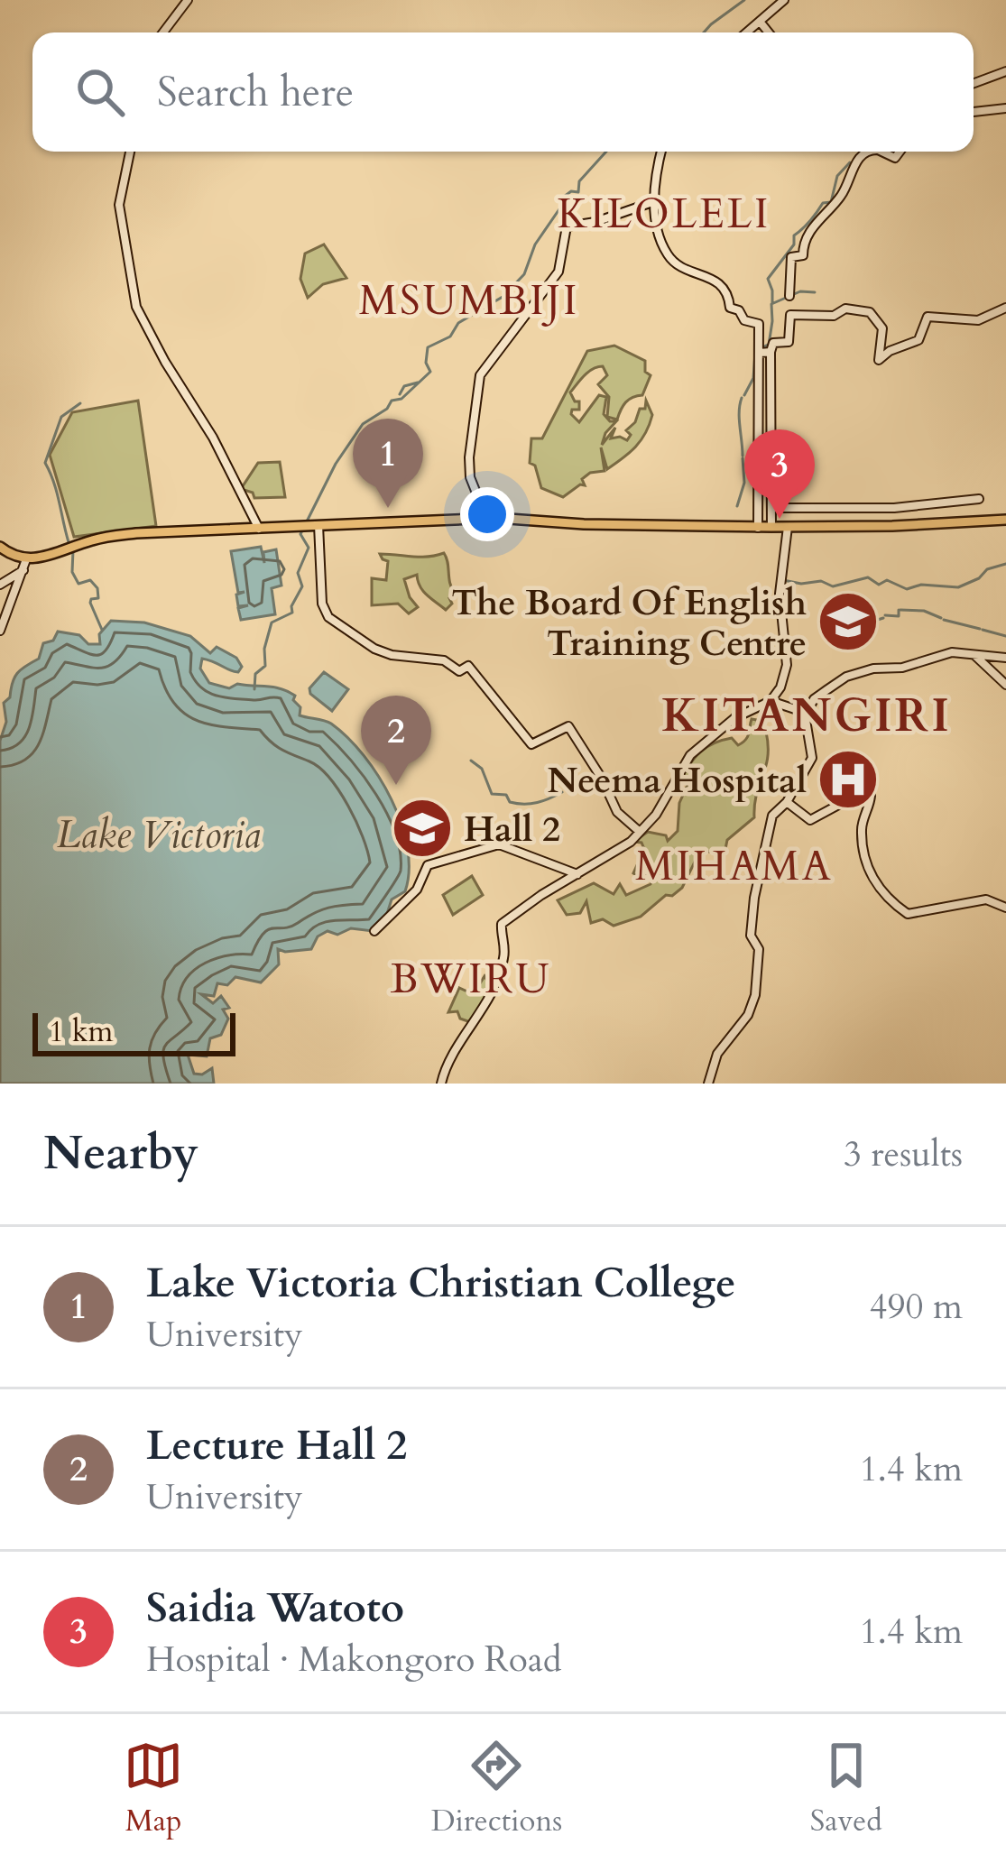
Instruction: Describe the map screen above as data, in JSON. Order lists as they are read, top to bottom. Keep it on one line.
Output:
{"districts":["KILOLELI","MSUMBIJI","KITANGIRI","MIHAMA","BWIRU"],"water":["Lake Victoria"],"places":{"school or university":["The Board Of English Training Centre","Hall 2"],"hospital":["Neema Hospital"]},"scale_bar":"1 km","page":{"search":"Search here","pins":["1","3","2"],"scale":"1 km","heading":["Nearby","3 results"],"list":[{"mark":"1","name":"Lake Victoria Christian College","note":"University","value":"490 m"},{"mark":"2","name":"Lecture Hall 2","note":"University","value":"1.4 km"},{"mark":"3","name":"Saidia Watoto","note":"Hospital · Makongoro Road","value":"1.4 km"}],"nav":["Map","Directions","Saved"]}}
